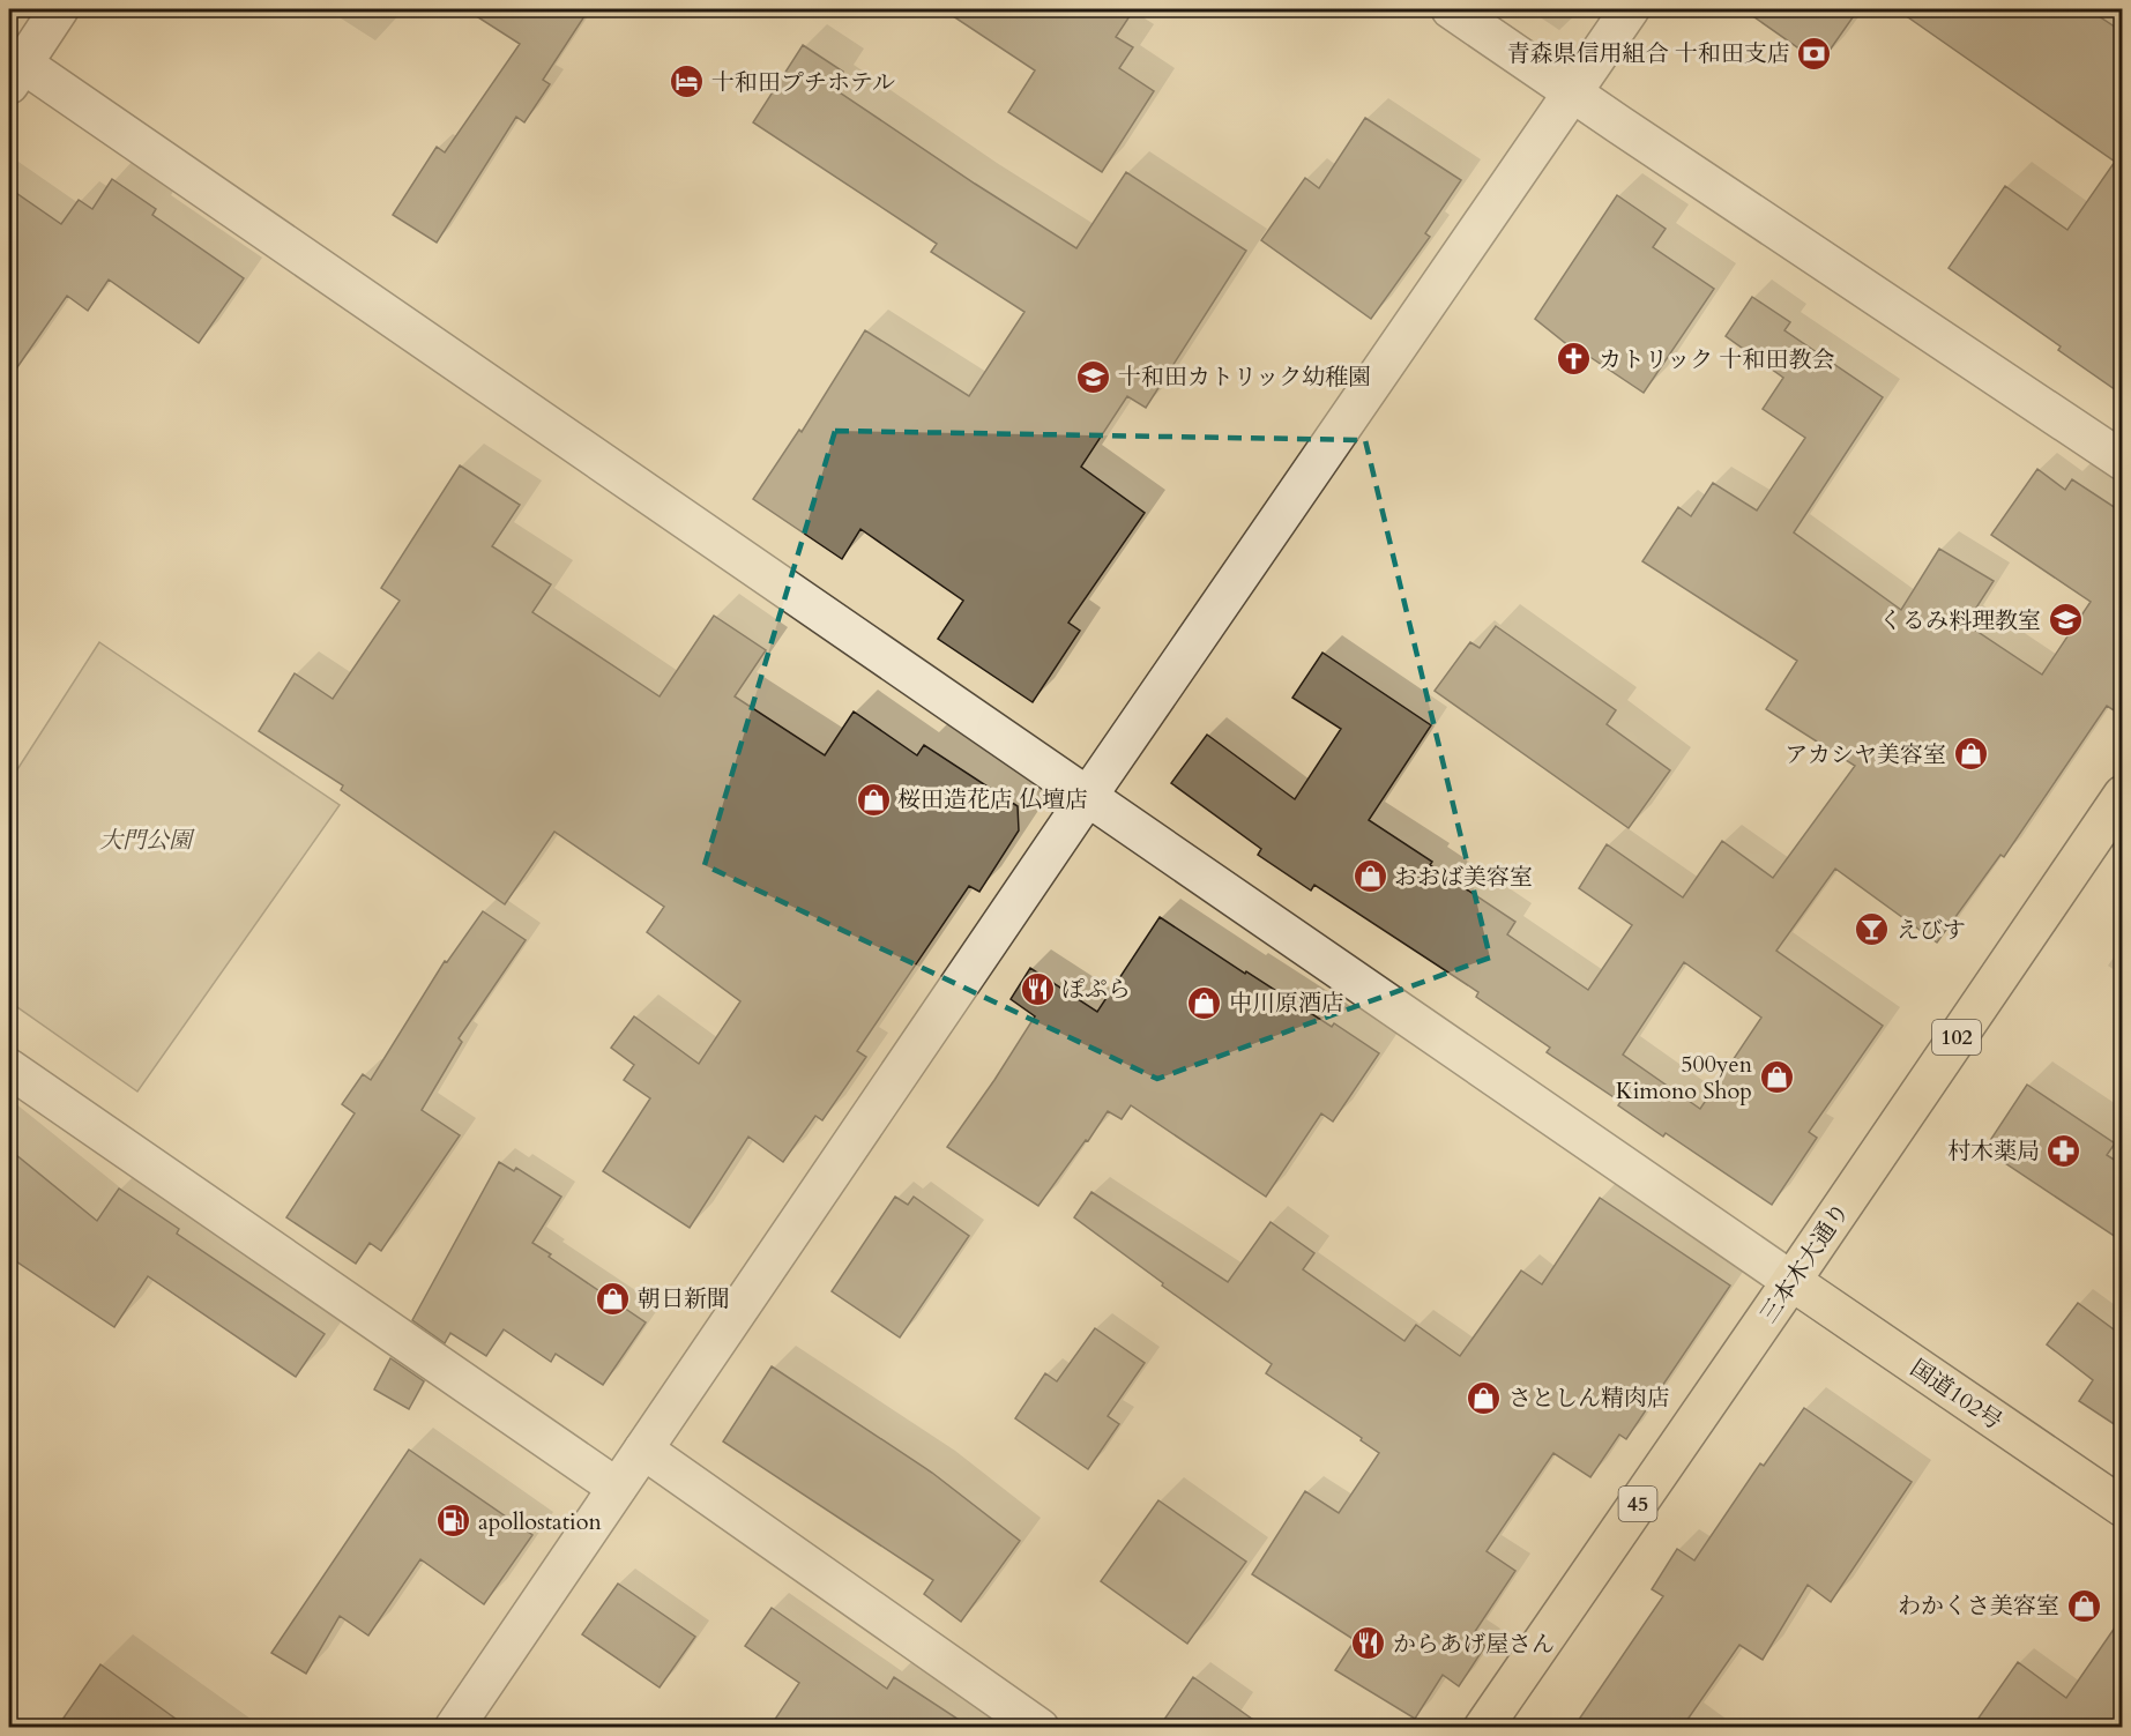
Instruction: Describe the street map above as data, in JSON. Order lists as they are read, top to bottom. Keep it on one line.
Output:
{"streets":{"main road":["102","三本木大通り","国道102号","45"]},"crossings":[["三本木大通り","国道102号"]],"parks":["大門公園"],"places":{"bank":["青森県信用組合 十和田支店"],"hotel":["十和田プチホテル"],"church":["カトリック 十和田教会"],"school or university":["十和田カトリック幼稚園","くるみ料理教室"],"shop":["アカシヤ美容室","桜田造花店 仏壇店","おおば美容室","中川原酒店","500yen Kimono Shop","朝日新聞","さとしん精肉店","わかくさ美容室"],"bar":["えびす"],"restaurant":["ぽぷら","からあげ屋さん"],"pharmacy":["村木薬局"],"fuel station":["apollostation"]}}
